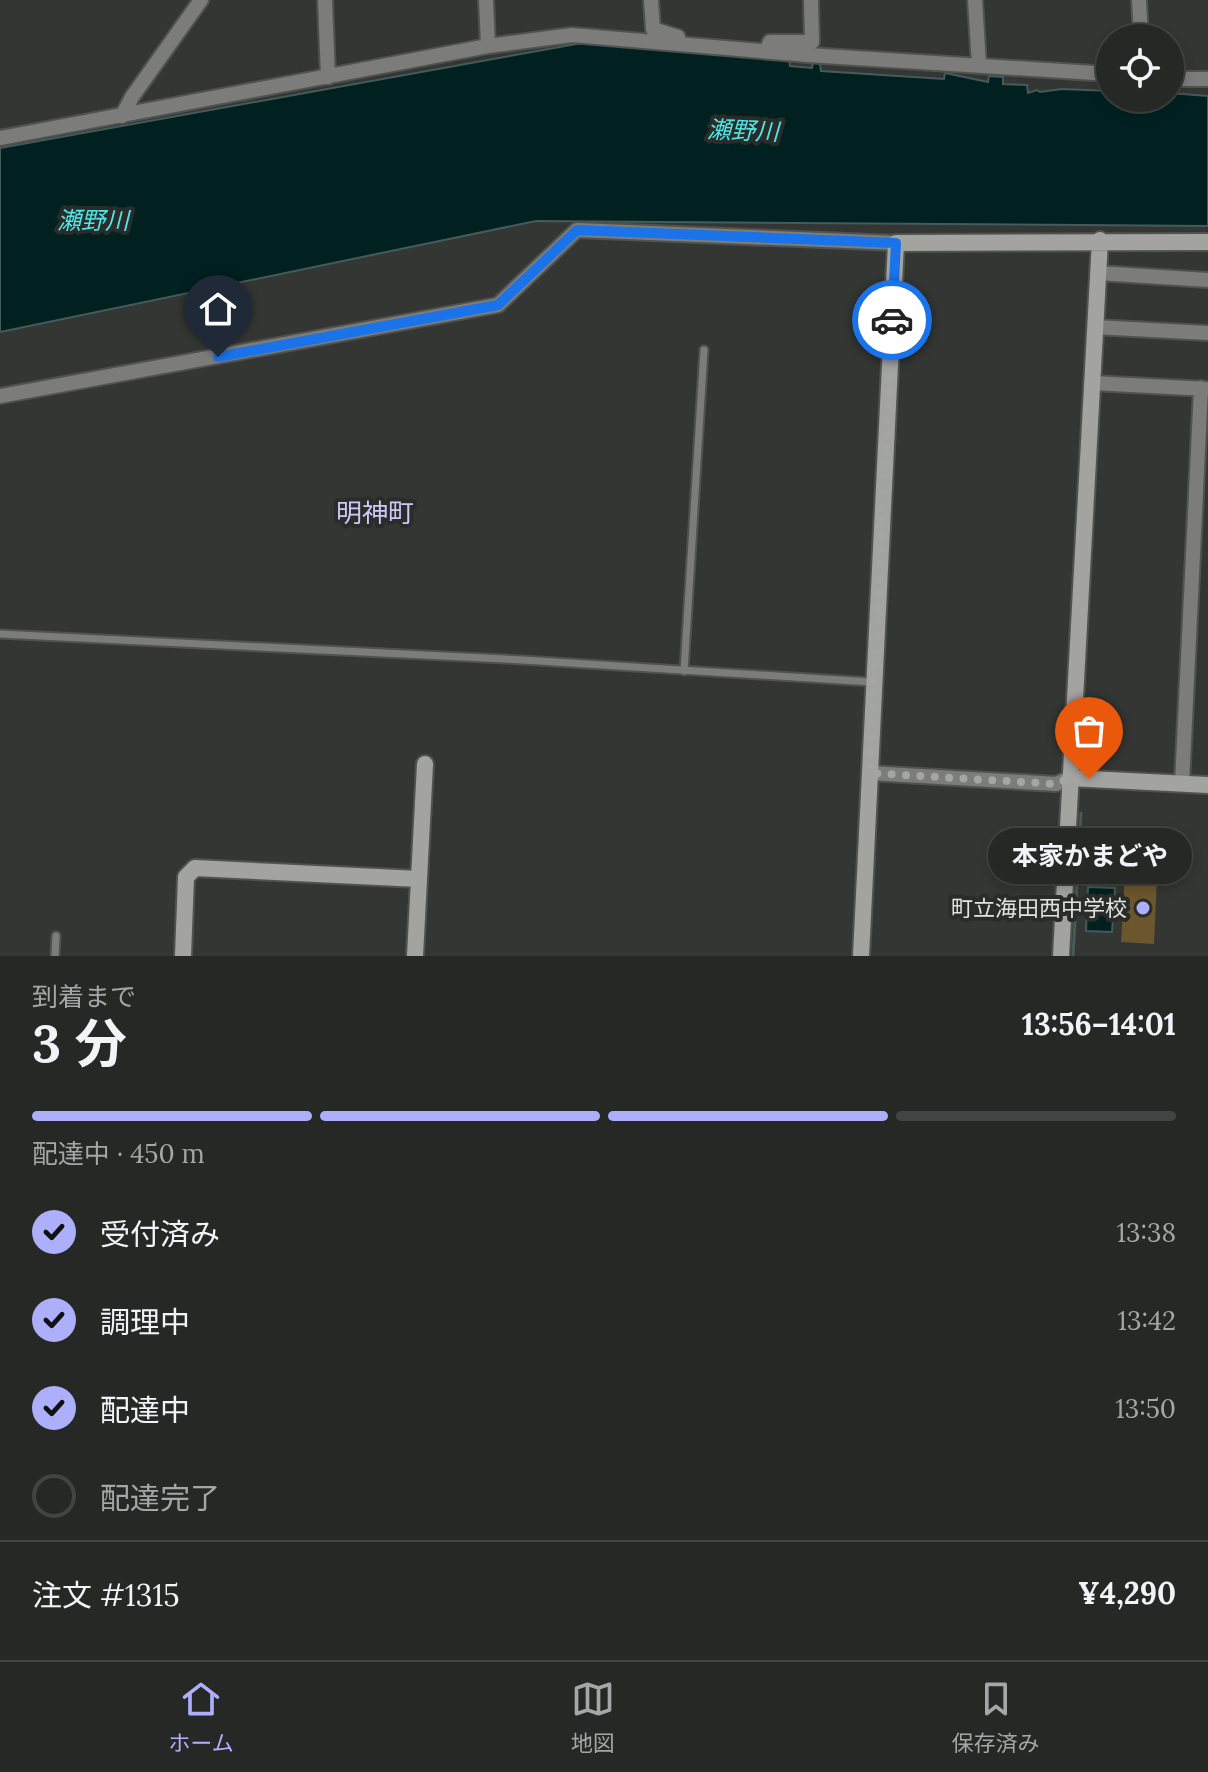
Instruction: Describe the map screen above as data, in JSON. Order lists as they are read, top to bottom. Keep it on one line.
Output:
{"districts":["明神町"],"water":["瀬野川"],"places":["本家かまどや","町立海田西中学校"],"page":{"bubble":"本家かまどや","heading":["3 分","到着まで","13:56–14:01"],"panel":["注文 #1315","¥4,290"],"bar":"配達中 · 450 m","list":[["受付済み","13:38"],["調理中","13:42"],["配達中","13:50"],"配達完了"],"tabs":["ホーム","地図","保存済み"]}}
